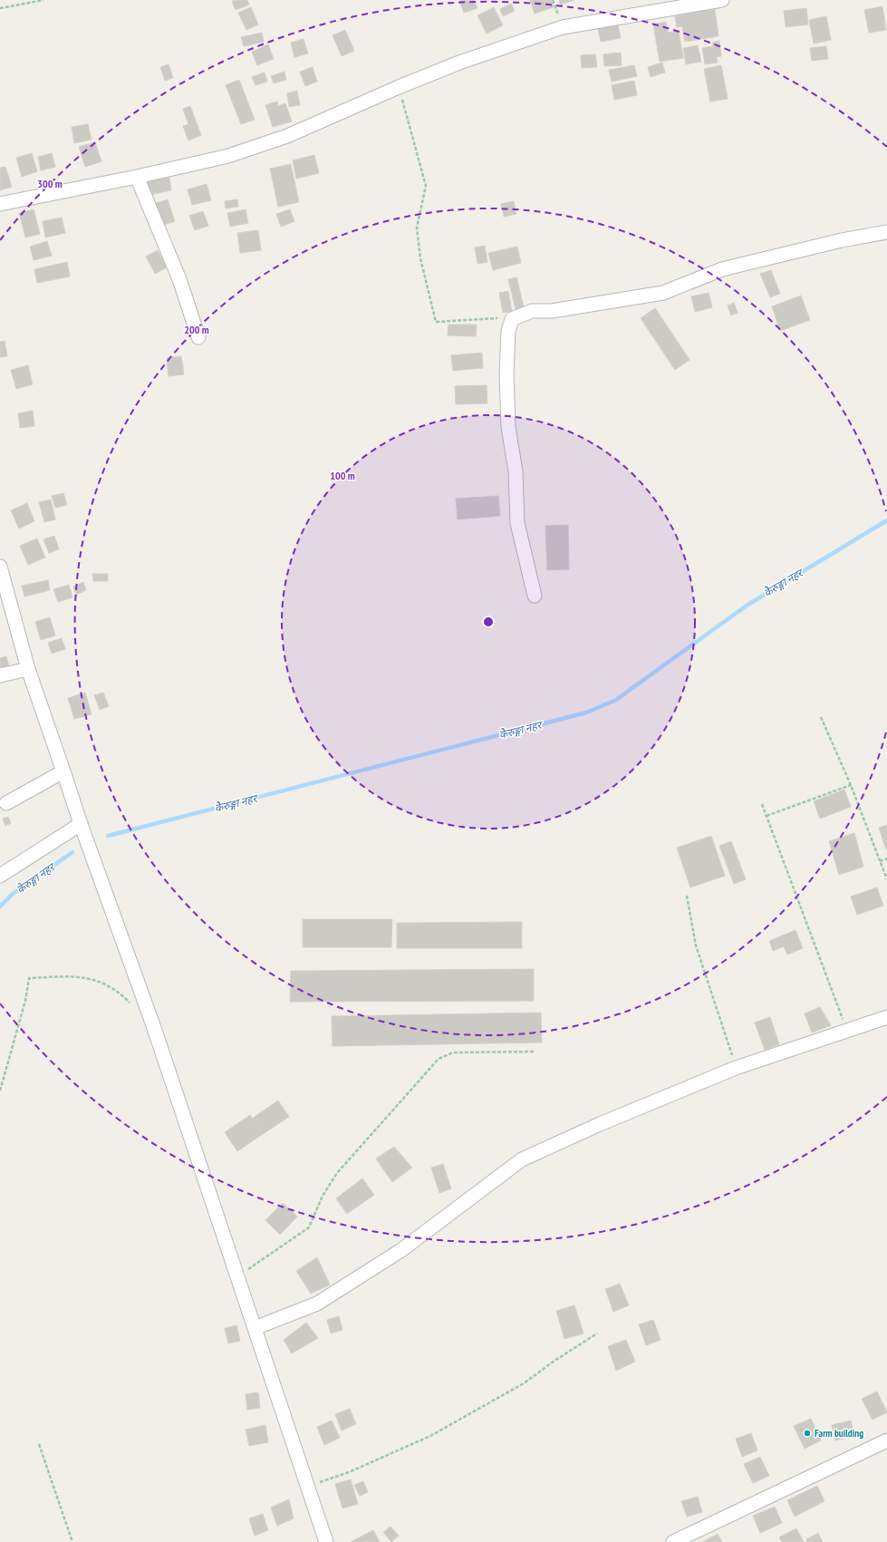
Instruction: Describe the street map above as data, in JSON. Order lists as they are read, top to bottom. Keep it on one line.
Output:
{"water":["केेरुङ्गा नहर","केरुङ्गा नहर"],"places":["Farm building"],"rings":["300 m","200 m","100 m"]}
